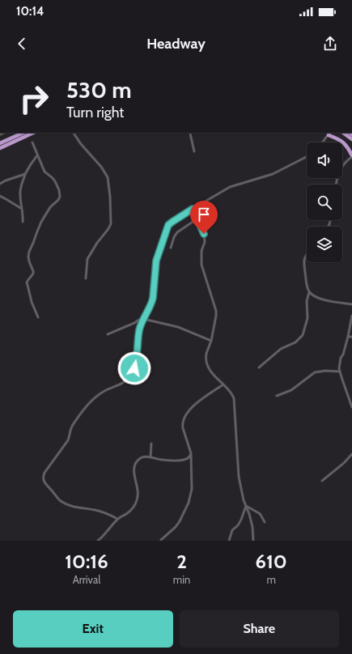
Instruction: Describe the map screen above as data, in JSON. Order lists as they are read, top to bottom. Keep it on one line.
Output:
{"page":{"status":"10:14","header":"Headway","turn":["530 m","Turn right"],"eta":["10:16","Arrival","2","min","610","m"],"buttons":["Exit","Share"]}}
